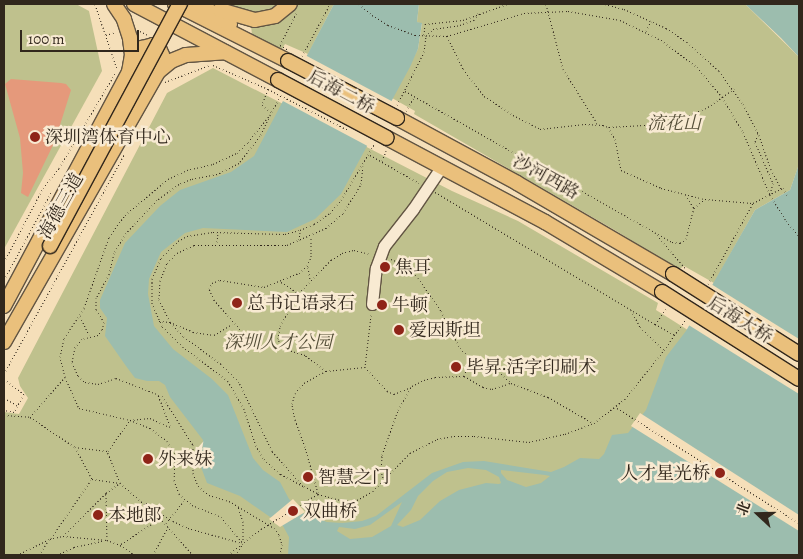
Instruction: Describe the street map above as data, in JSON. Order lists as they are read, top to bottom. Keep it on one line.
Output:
{"streets":{"main road":["后海二桥","沙河西路","海德三道","后海大桥"]},"crossings":[["后海二桥","沙河西路"],["沙河西路","后海大桥"]],"parks":["流花山","深圳人才公园"],"places":["深圳湾体育中心","焦耳","总书记语录石","牛顿","爱因斯坦","毕昇·活字印刷术","外来妹","人才星光桥","智慧之门","双曲桥","本地郎"],"scale_bar":"100 m","north":"left"}
